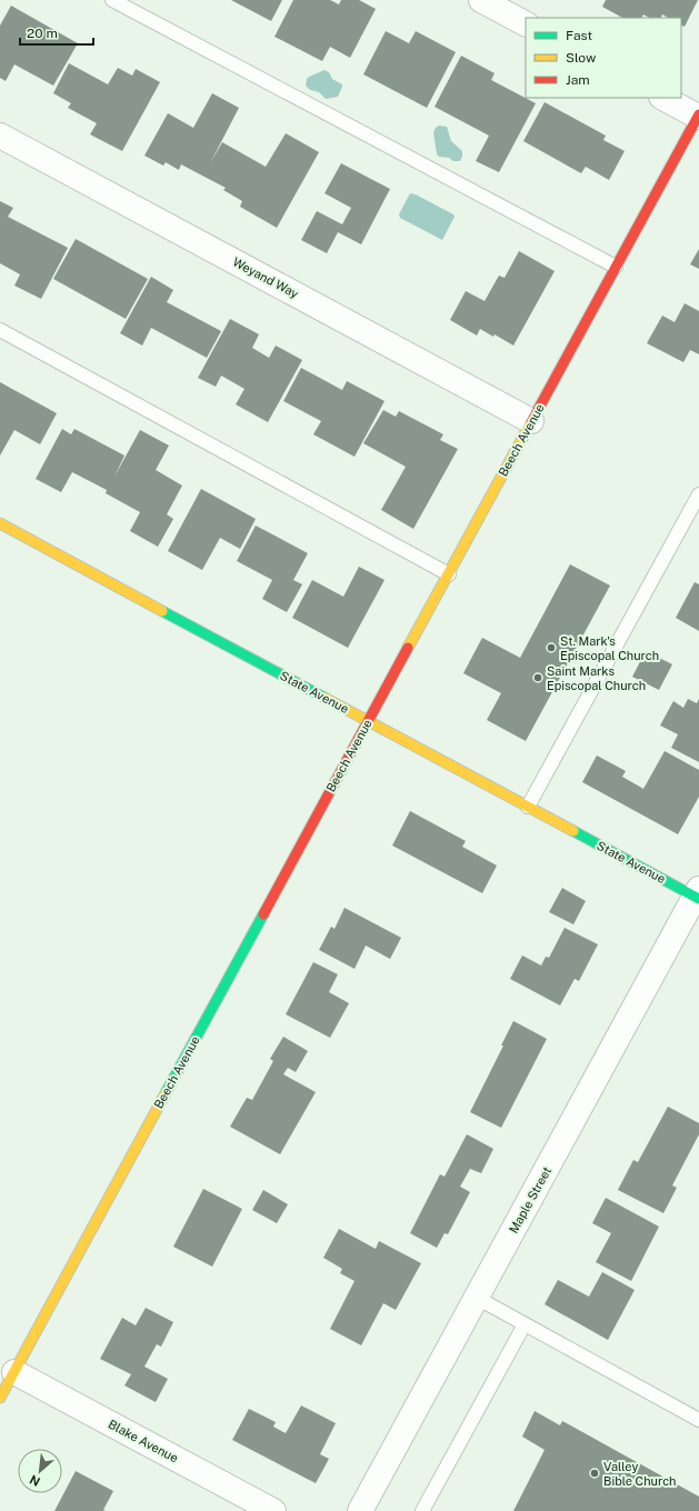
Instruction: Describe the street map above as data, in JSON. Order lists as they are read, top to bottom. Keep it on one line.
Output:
{"streets":{"street":["Weyand Way","Beech Avenue","State Avenue","Maple Street","Blake Avenue"]},"crossings":[["Weyand Way","Beech Avenue"],["Beech Avenue","State Avenue"],["Beech Avenue","Blake Avenue"],["State Avenue","Maple Street"]],"places":["St. Mark's Episcopal Church","Saint Marks Episcopal Church","Valley Bible Church"],"legend":["Fast","Slow","Jam"],"scale_bar":"20 m","north":"bottom left"}
